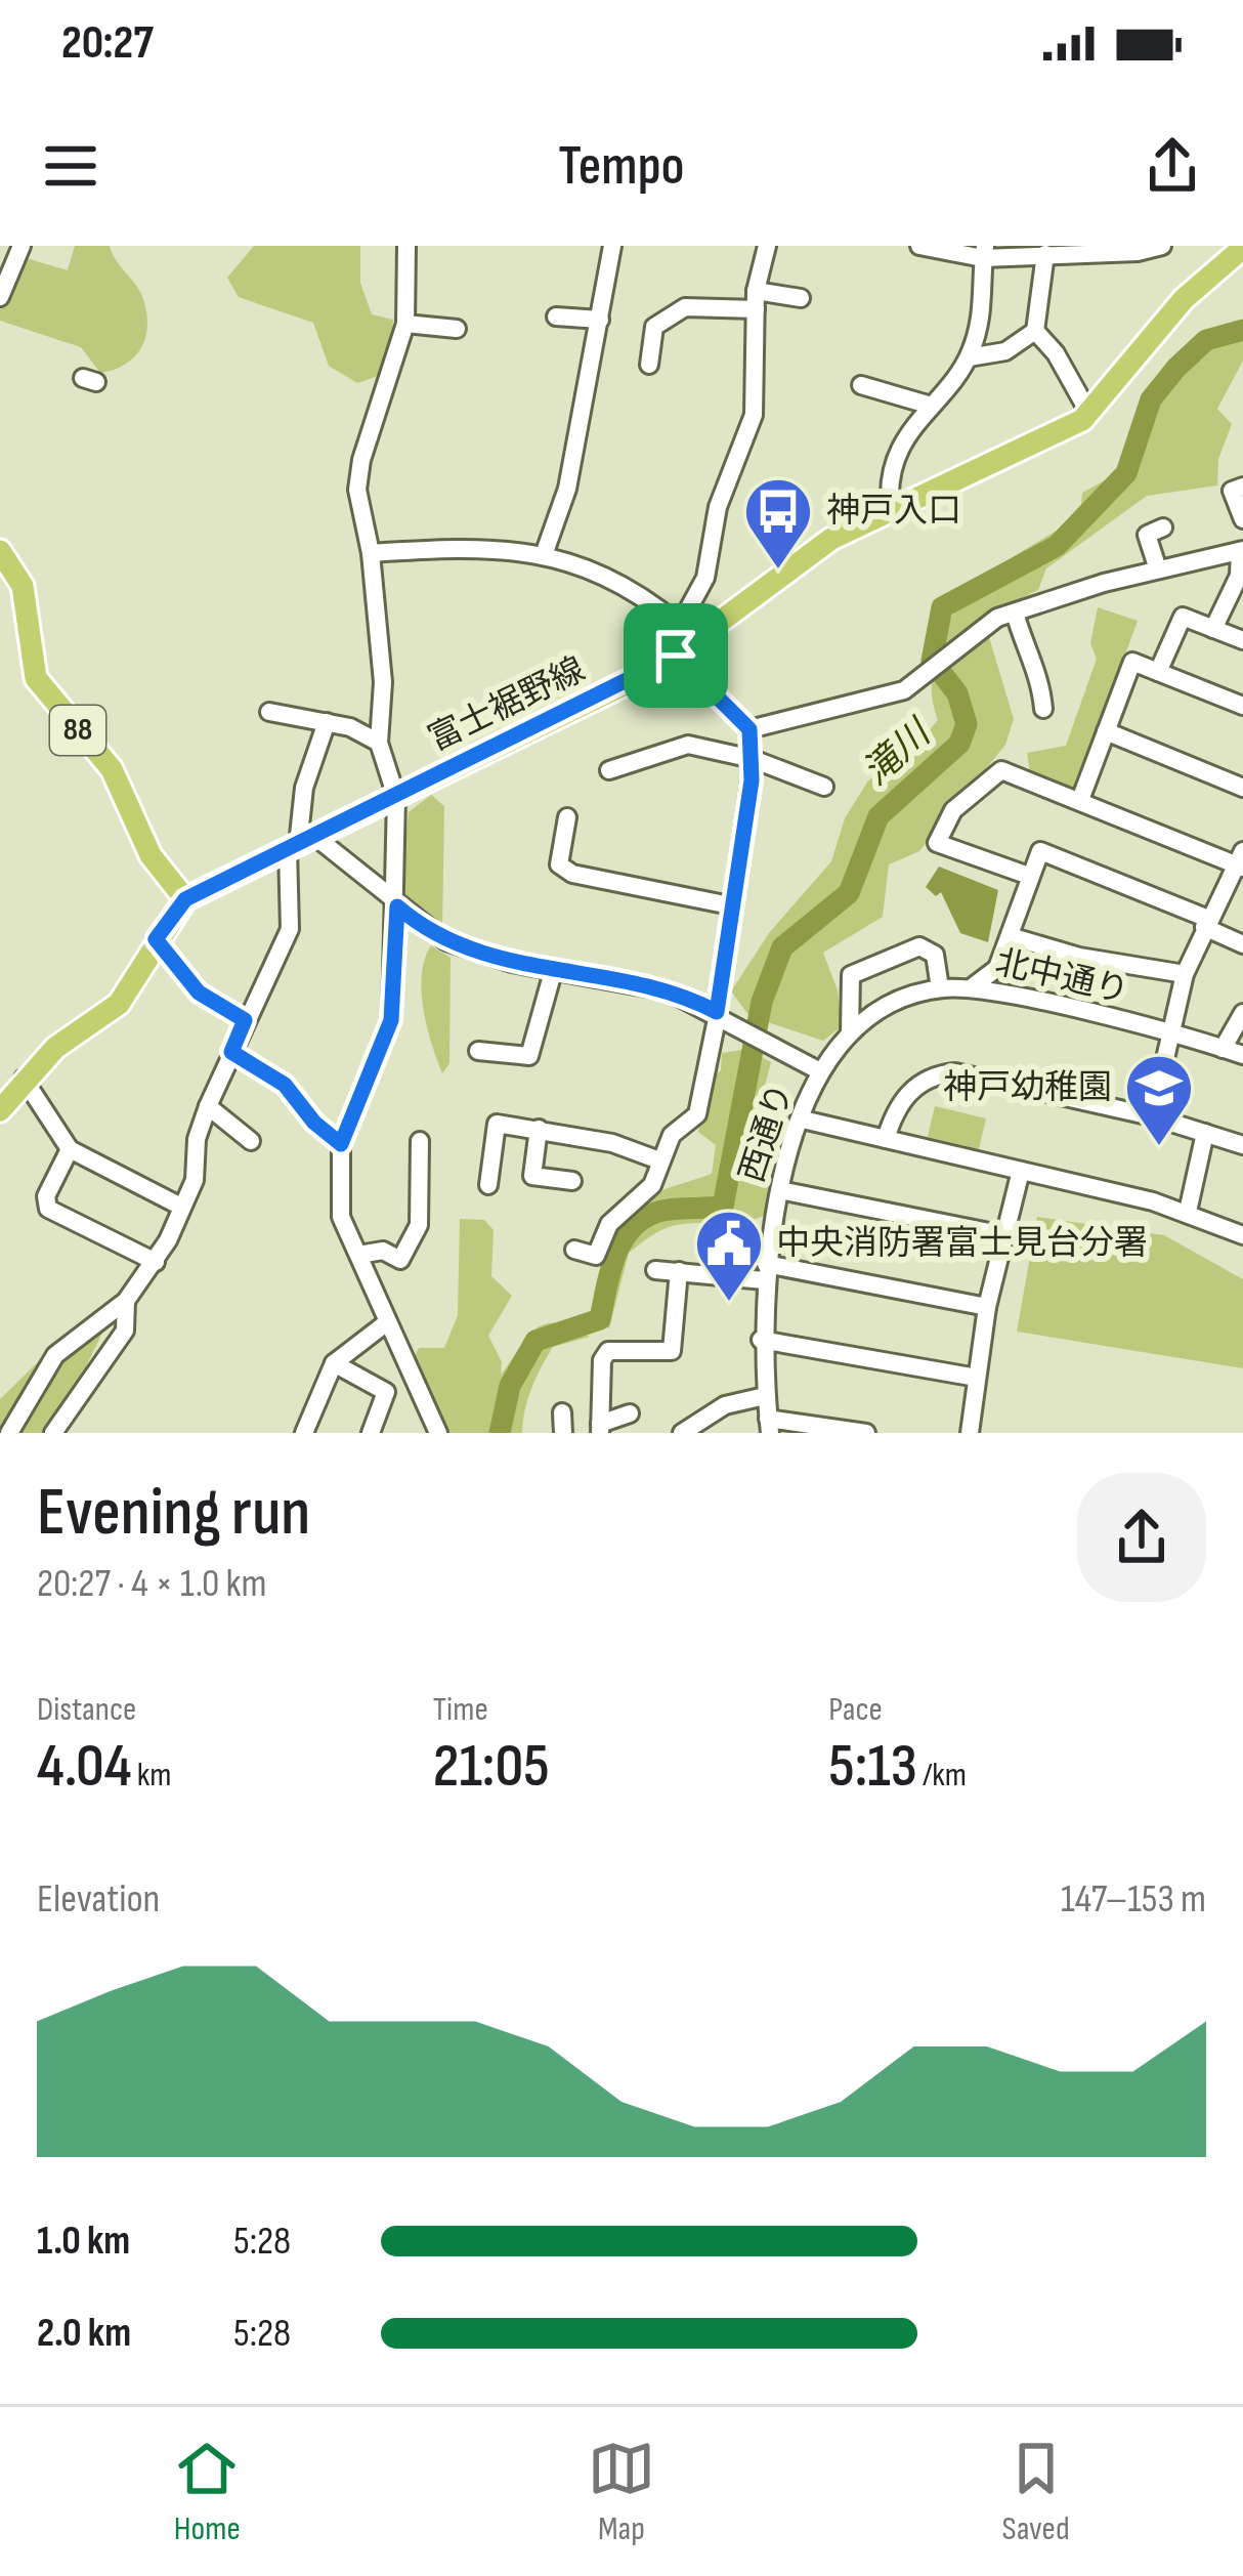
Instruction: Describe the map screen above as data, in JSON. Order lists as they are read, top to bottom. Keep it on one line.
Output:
{"streets":{"main road":["富士裾野線","88"],"street":["北中通り","西通り"]},"crossings":[["富士裾野線","88"],["北中通り","西通り"]],"water":["滝川"],"places":{"bus stop":["神戸入口"],"school or university":["神戸幼稚園"],"public building":["中央消防署富士見台分署"]},"page":{"status":"20:27","header":"Tempo","heading":["Evening run","20:27 · 4 × 1.0 km"],"stats":[["Distance","4.04 km"],["Time","21:05"],["Pace","5:13 /km"]],"chart":["Elevation","147–153 m"],"list":[{"name":"1.0 km","note":"5:28"},{"name":"2.0 km","note":"5:28"}],"tabs":["Home","Map","Saved"]}}
